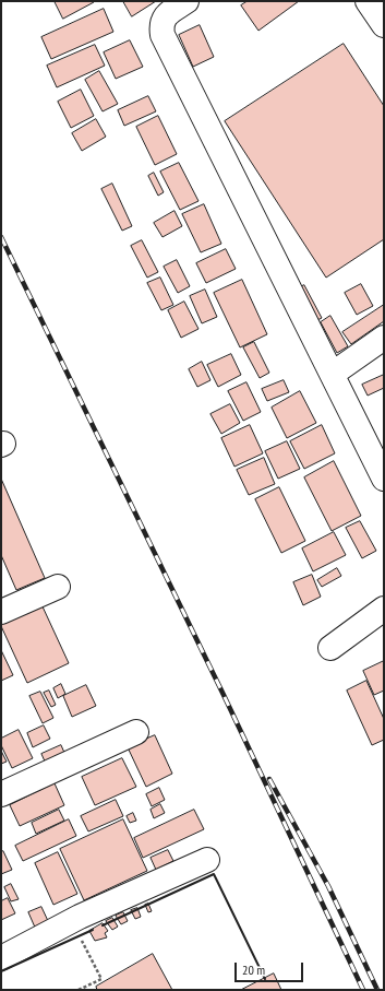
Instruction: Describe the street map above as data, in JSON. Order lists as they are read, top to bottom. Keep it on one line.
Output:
{"scale_bar":"20 m"}
